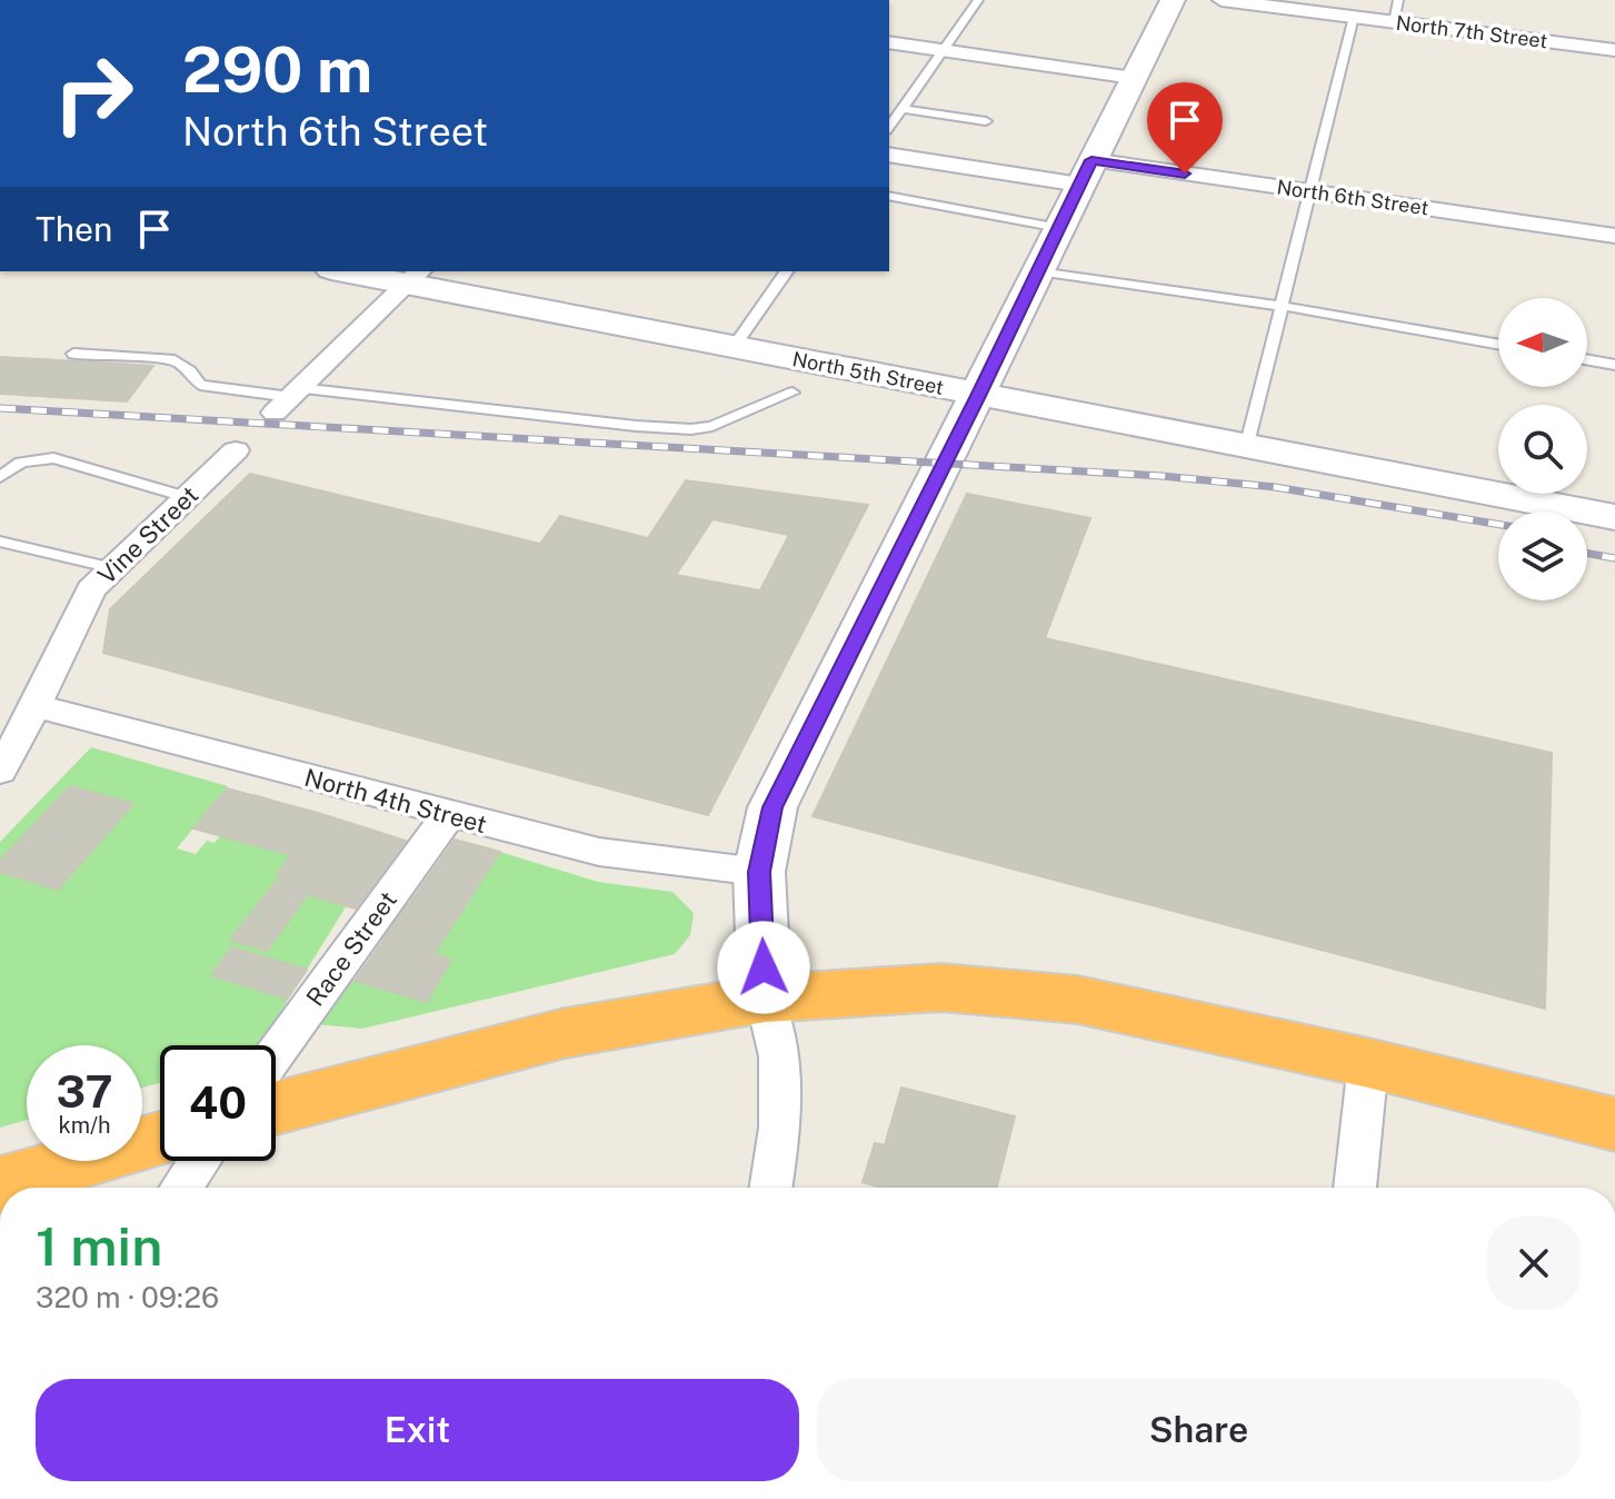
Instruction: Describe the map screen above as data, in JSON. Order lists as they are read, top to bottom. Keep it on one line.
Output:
{"streets":{"street":["North 7th Street","North 6th Street","North 5th Street","Vine Street","North 4th Street","Race Street"]},"crossings":[["Vine Street","North 4th Street"],["North 4th Street","Race Street"]],"north":"left","page":{"turn":["290 m","North 6th Street"],"then":"Then","speed":"37 km/h","limit":"40","heading":["1 min","320 m · 09:26"],"buttons":["Exit","Share"]}}
